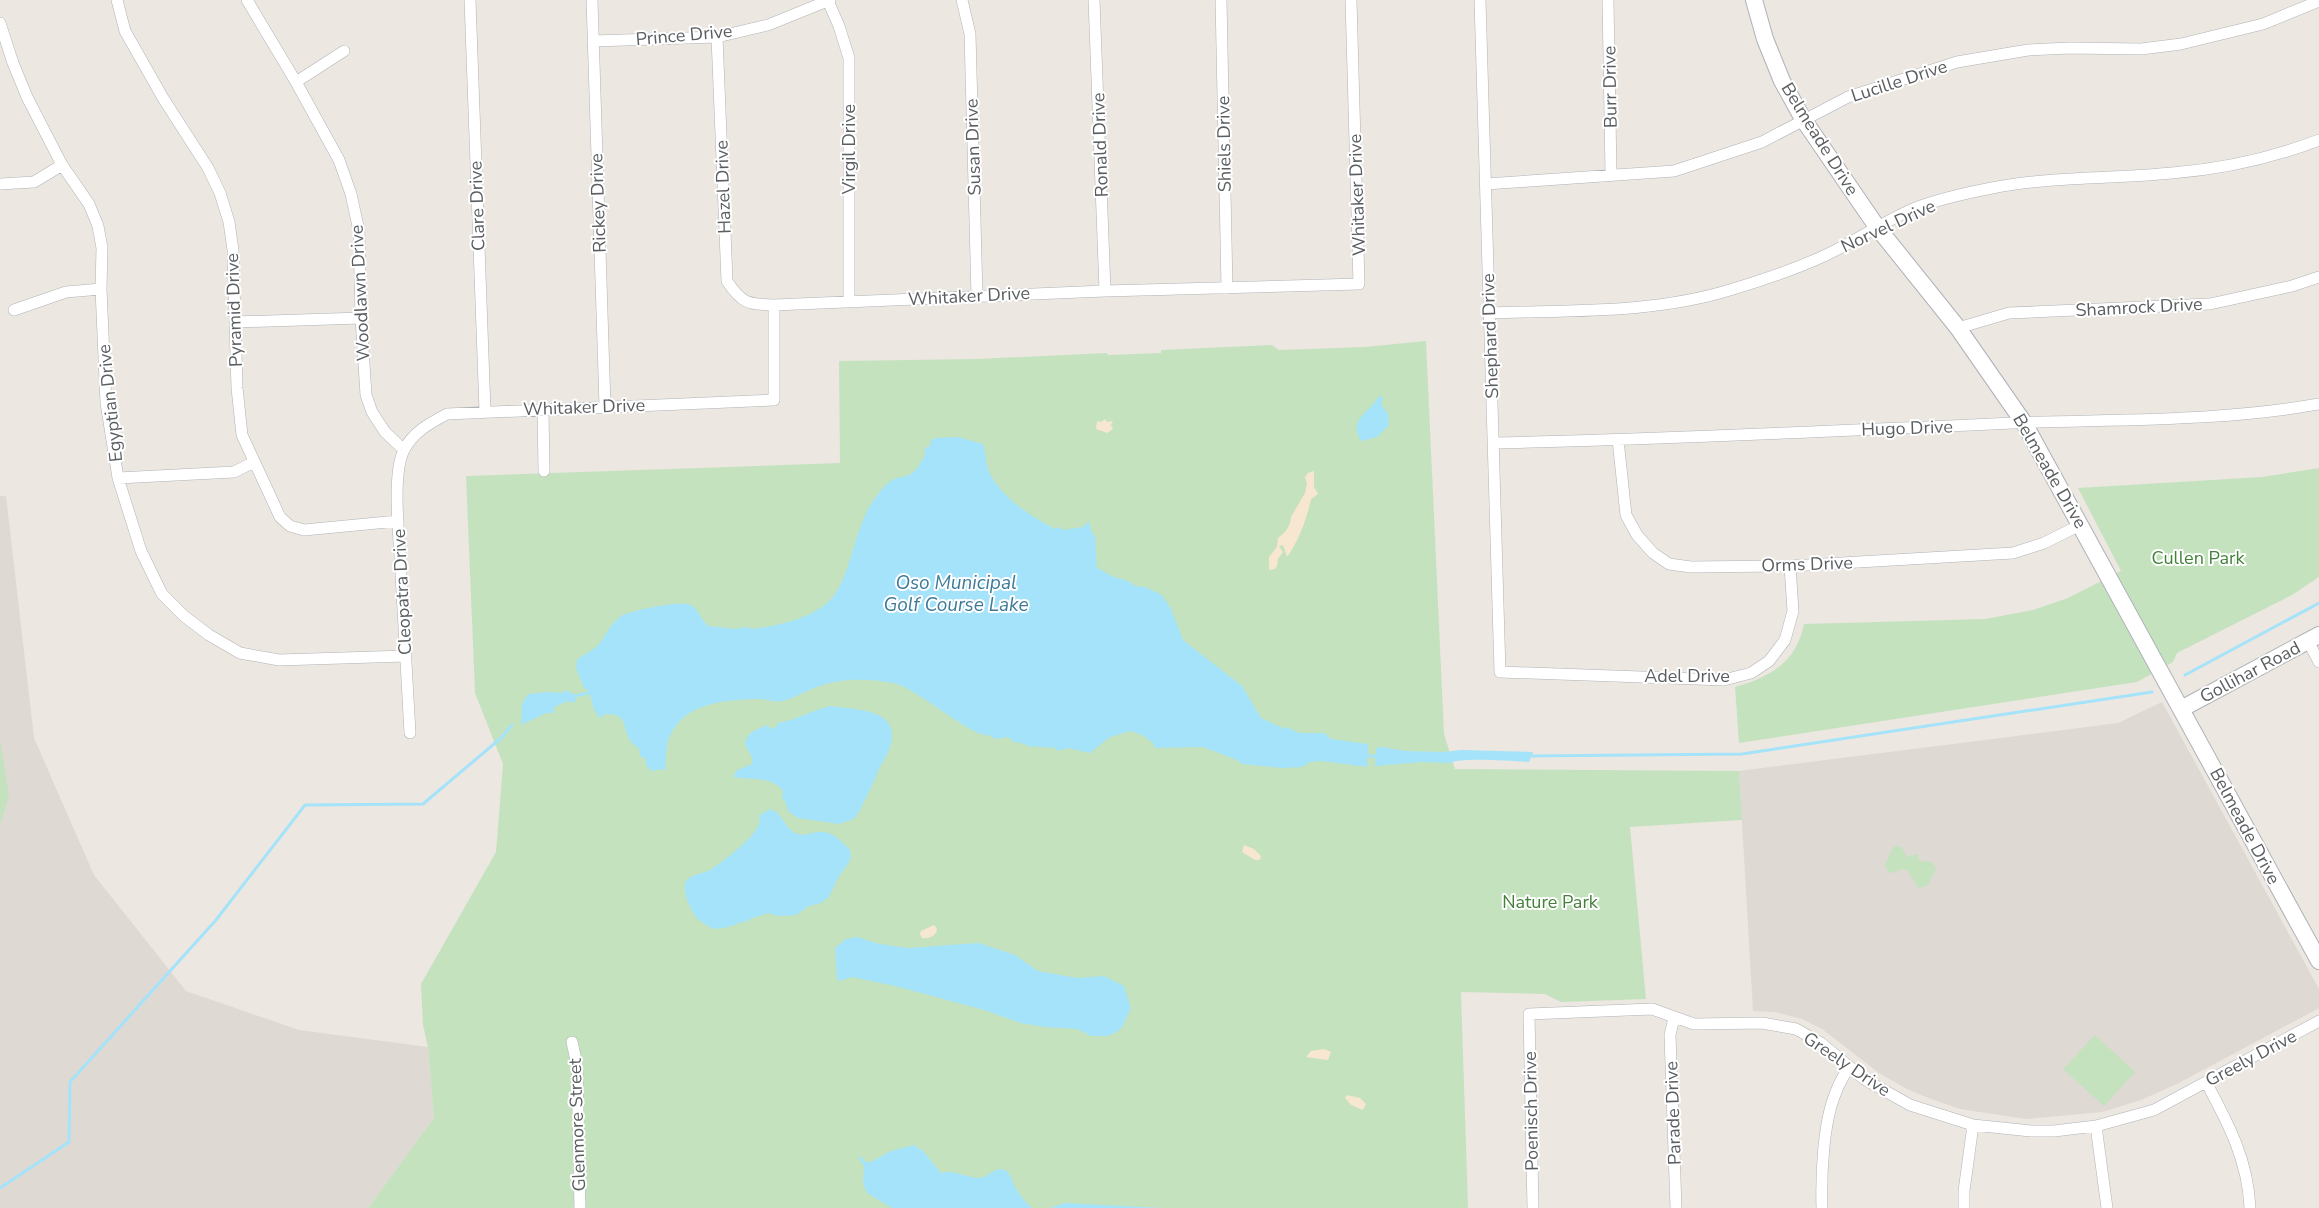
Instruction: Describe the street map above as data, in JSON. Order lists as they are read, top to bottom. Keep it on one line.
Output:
{"streets":{"street":["Prince Drive","Lucille Drive","Burr Drive","Belmeade Drive","Shiels Drive","Ronald Drive","Susan Drive","Virgil Drive","Hazel Drive","Whitaker Drive","Rickey Drive","Clare Drive","Norvel Drive","Woodlawn Drive","Shamrock Drive","Pyramid Drive","Shephard Drive","Egyptian Drive","Hugo Drive","Orms Drive","Cleopatra Drive","Gollihar Road","Adel Drive","Greely Drive","Poenisch Drive","Parade Drive","Glenmore Street"]},"crossings":[["Prince Drive","Virgil Drive"],["Prince Drive","Hazel Drive"],["Prince Drive","Rickey Drive"],["Lucille Drive","Burr Drive"],["Lucille Drive","Belmeade Drive"],["Lucille Drive","Shephard Drive"],["Belmeade Drive","Norvel Drive"],["Belmeade Drive","Shamrock Drive"],["Belmeade Drive","Hugo Drive"],["Belmeade Drive","Orms Drive"],["Belmeade Drive","Gollihar Road"],["Shiels Drive","Whitaker Drive"],["Ronald Drive","Whitaker Drive"],["Susan Drive","Whitaker Drive"],["Virgil Drive","Whitaker Drive"],["Hazel Drive","Whitaker Drive"],["Whitaker Drive","Rickey Drive"],["Whitaker Drive","Clare Drive"],["Whitaker Drive","Woodlawn Drive"],["Whitaker Drive","Cleopatra Drive"],["Norvel Drive","Shephard Drive"],["Woodlawn Drive","Cleopatra Drive"],["Pyramid Drive","Cleopatra Drive"],["Shephard Drive","Hugo Drive"],["Shephard Drive","Adel Drive"],["Egyptian Drive","Cleopatra Drive"],["Hugo Drive","Orms Drive"],["Orms Drive","Adel Drive"],["Greely Drive","Poenisch Drive"],["Greely Drive","Parade Drive"]],"water":["Oso Municipal Golf Course Lake"],"parks":["Cullen Park","Nature Park"]}
